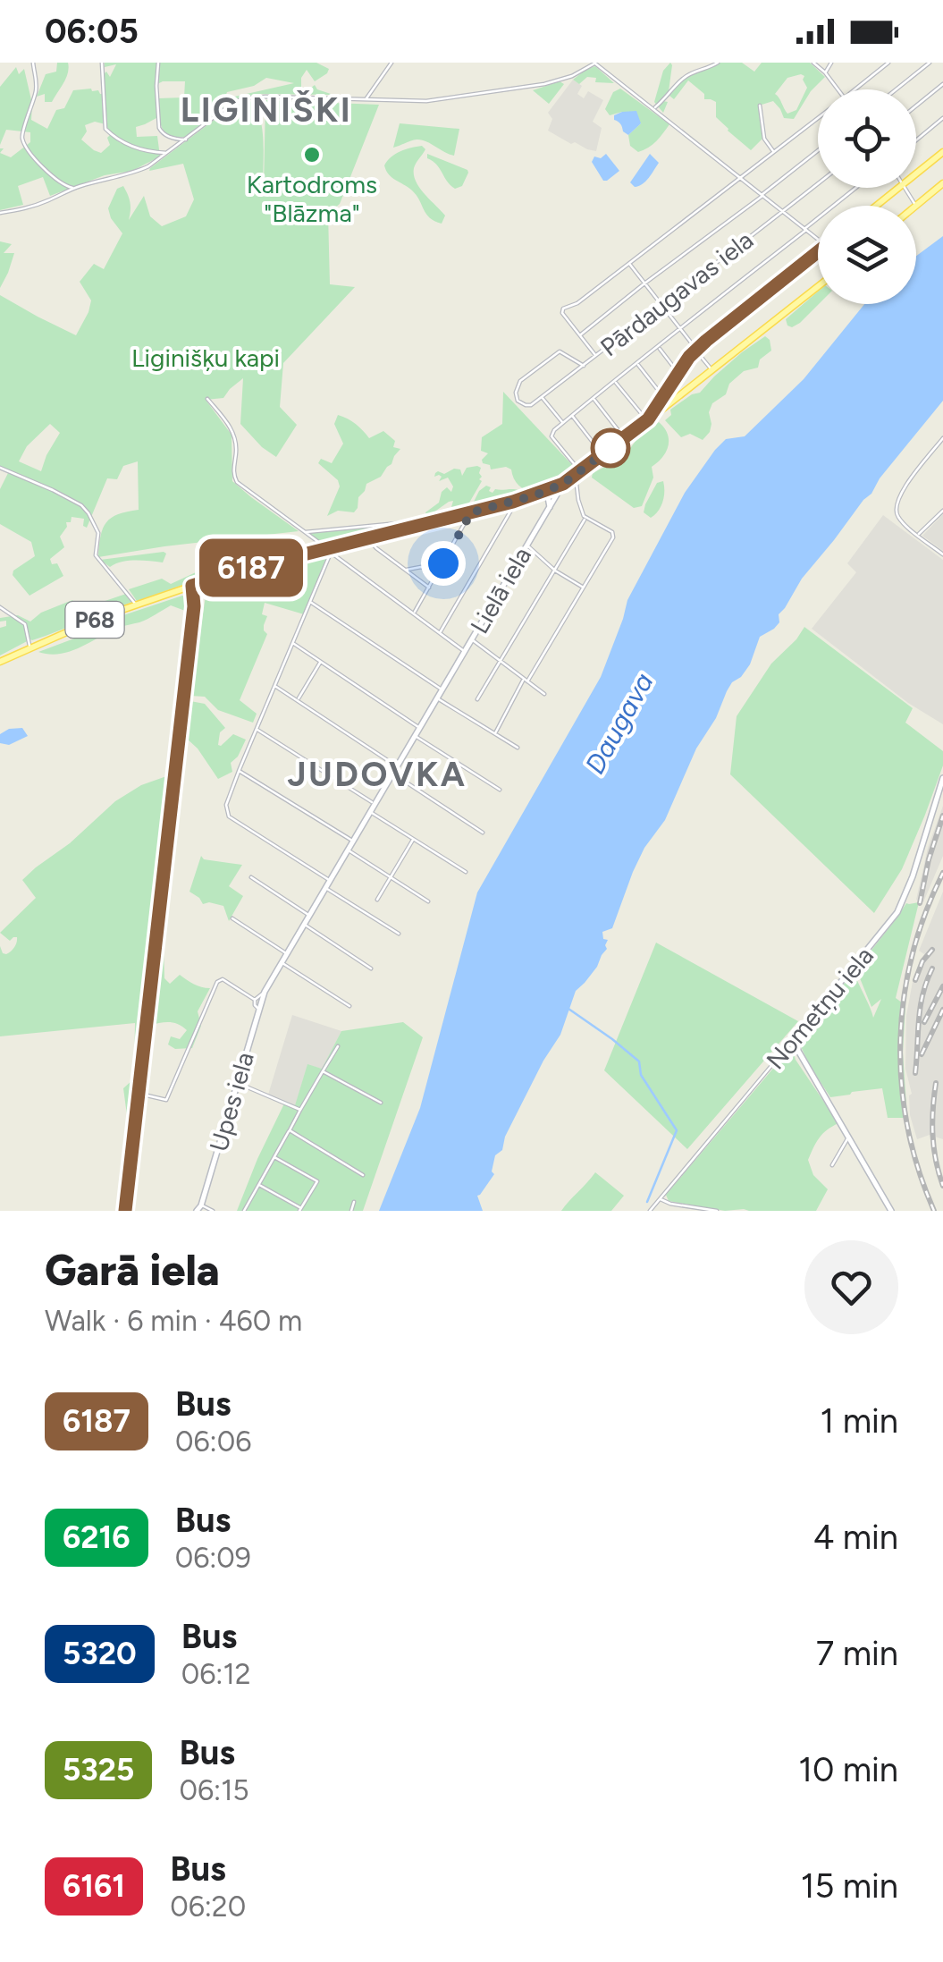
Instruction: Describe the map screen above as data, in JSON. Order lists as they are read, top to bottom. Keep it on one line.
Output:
{"streets":{"main road":["Lielā iela","P68"],"street":["Pārdaugavas iela","Nometņu iela","Upes iela"]},"crossings":[["Lielā iela","P68"],["Lielā iela","Upes iela"]],"districts":["LIGINIŠKI","JUDOVKA"],"water":["Daugava"],"parks":["Liginišķu kapi"],"places":["Kartodroms \"Blāzma\""],"lines":["bus line 6187"],"page":{"status":"06:05","on_map":"6187","heading":["Garā iela","Walk · 6 min · 460 m"],"list":[{"mark":"6187","name":"Bus","note":"06:06","value":"1 min"},{"mark":"6216","name":"Bus","note":"06:09","value":"4 min"},{"mark":"5320","name":"Bus","note":"06:12","value":"7 min"},{"mark":"5325","name":"Bus","note":"06:15","value":"10 min"},{"mark":"6161","name":"Bus","note":"06:20","value":"15 min"}]}}
